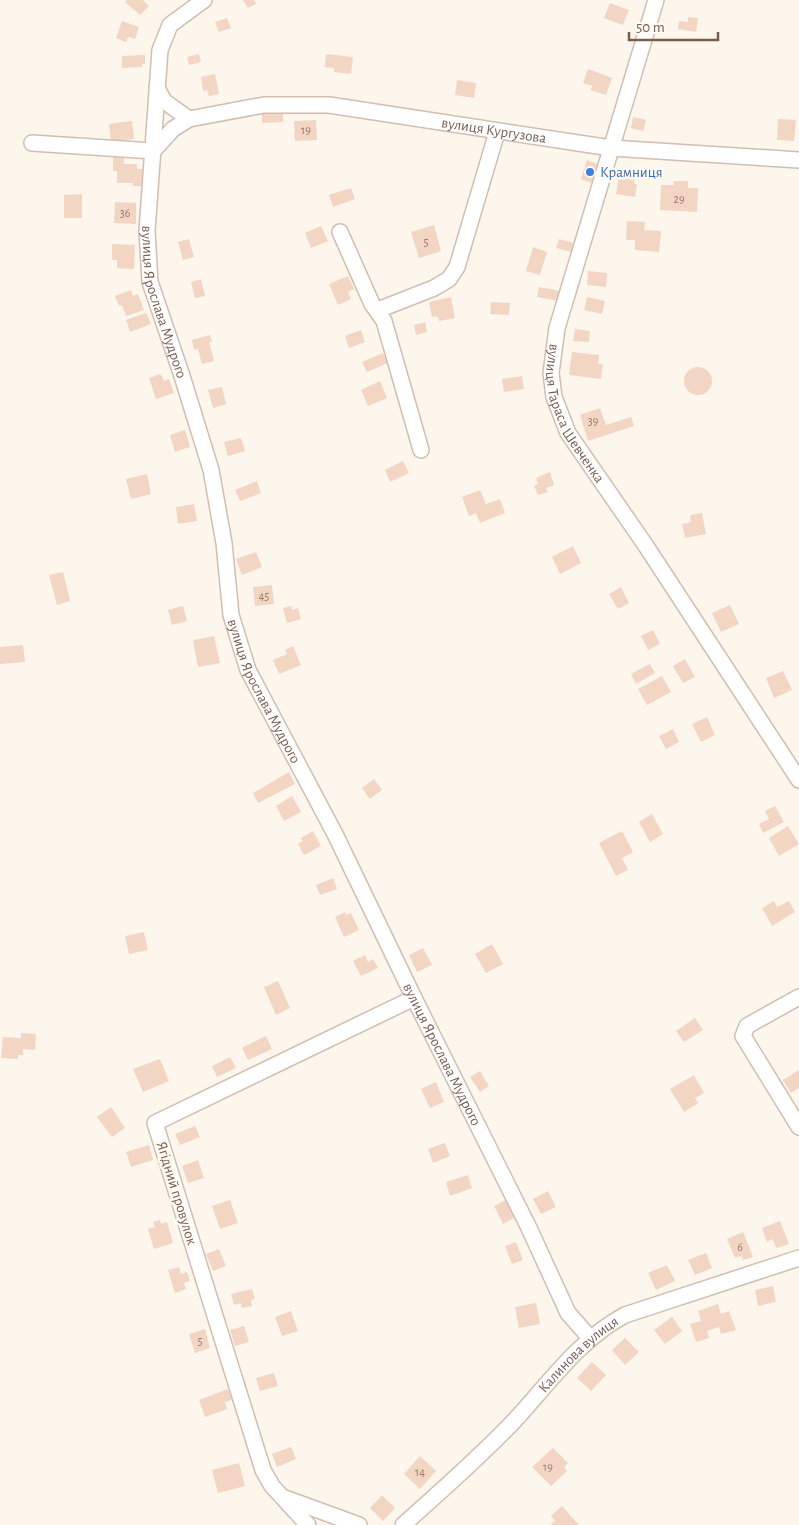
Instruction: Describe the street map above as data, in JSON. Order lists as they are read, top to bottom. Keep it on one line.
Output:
{"streets":{"street":["вулиця Кургузова","вулиця Ярослава Мудрого","вулиця Тараса Шевченка","Ягідний провулок","Калинова вулиця"]},"crossings":[["вулиця Кургузова","вулиця Тараса Шевченка"],["вулиця Ярослава Мудрого","Ягідний провулок"],["вулиця Ярослава Мудрого","Калинова вулиця"]],"places":["Крамниця"],"house_numbers":["19","29","36","5","39","45","6","5","19","14"],"scale_bar":"50 m"}
